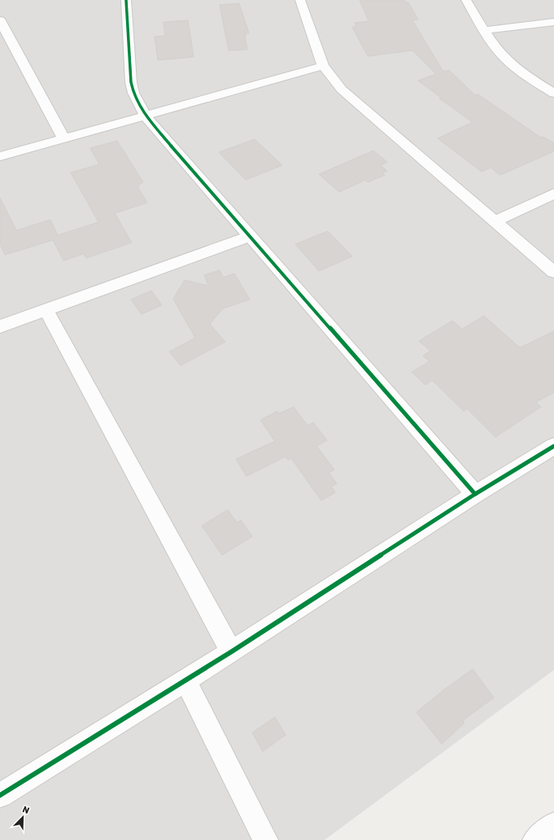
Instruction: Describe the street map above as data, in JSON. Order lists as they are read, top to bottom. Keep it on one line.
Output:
{"north":"top right"}
